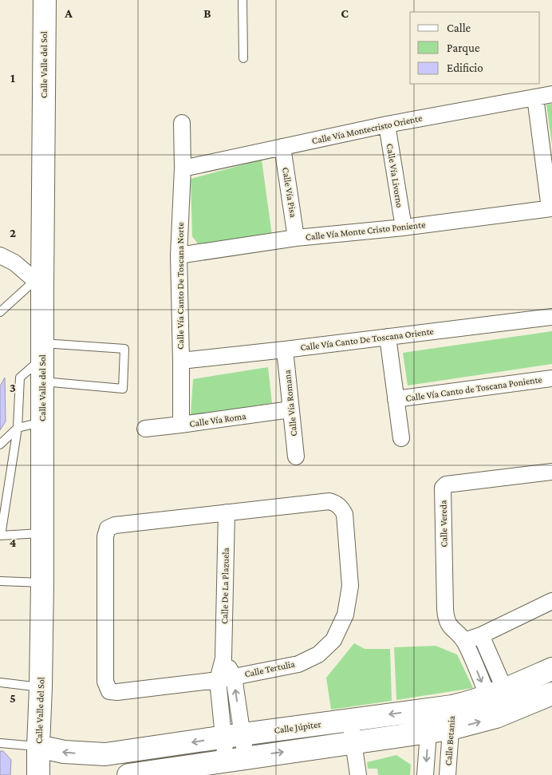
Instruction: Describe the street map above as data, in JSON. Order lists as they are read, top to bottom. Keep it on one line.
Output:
{"streets":{"main road":["Calle Valle del Sol","Calle Júpiter"],"street":["Calle Vía Montecristo Oriente","Calle Vía Livorno","Calle Vía Pisa","Calle Vía Monte Cristo Poniente","Calle Vía Canto De Toscana Norte","Calle Vía Canto De Toscana Oriente","Calle Vía Canto de Toscana Poniente","Calle Vía Romana","Calle Vía Roma","Calle Vereda","Calle De La Plazuela","Calle Tertulia","Calle Betania"]},"crossings":[["Calle Valle del Sol","Calle Júpiter"],["Calle Vía Montecristo Oriente","Calle Vía Livorno"],["Calle Vía Montecristo Oriente","Calle Vía Pisa"],["Calle Vía Montecristo Oriente","Calle Vía Canto De Toscana Norte"],["Calle Vía Livorno","Calle Vía Monte Cristo Poniente"],["Calle Vía Pisa","Calle Vía Monte Cristo Poniente"],["Calle Vía Monte Cristo Poniente","Calle Vía Canto De Toscana Norte"],["Calle Vía Canto De Toscana Norte","Calle Vía Canto De Toscana Oriente"],["Calle Vía Canto De Toscana Norte","Calle Vía Roma"],["Calle Vía Canto De Toscana Oriente","Calle Vía Romana"],["Calle Vía Romana","Calle Vía Roma"],["Calle Vereda","Calle Júpiter"],["Calle De La Plazuela","Calle Tertulia"],["Calle De La Plazuela","Calle Júpiter"],["Calle Júpiter","Calle Betania"]],"legend":["Calle","Parque","Edificio"],"grid":{"columns":["A","B","C"],"rows":["1","2","3","4","5"]}}
